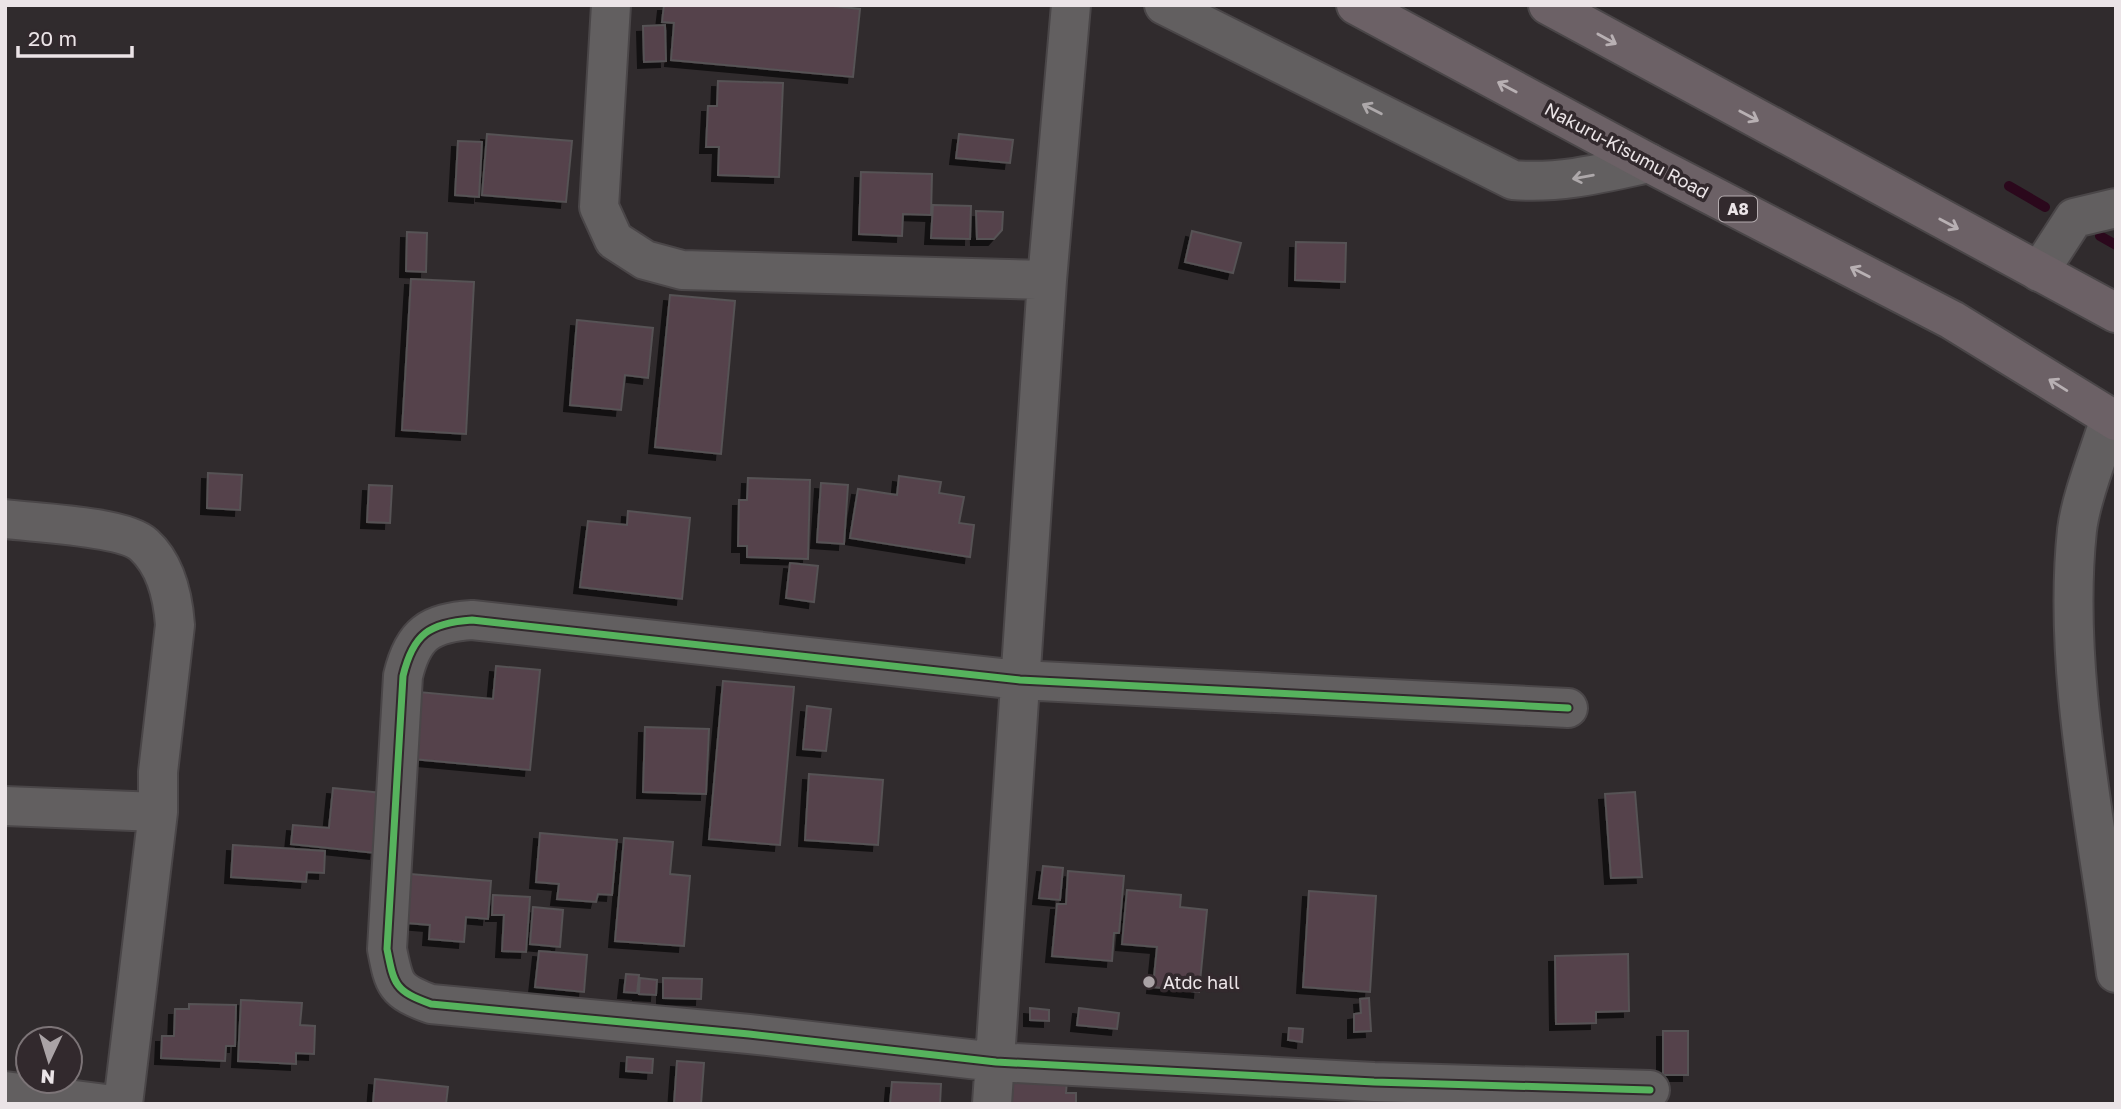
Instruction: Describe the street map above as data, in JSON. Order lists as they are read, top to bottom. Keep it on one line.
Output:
{"streets":{"highway":["Nakuru-Kisumu Road","A8"]},"places":["Atdc hall"],"scale_bar":"20 m","north":"bottom"}
